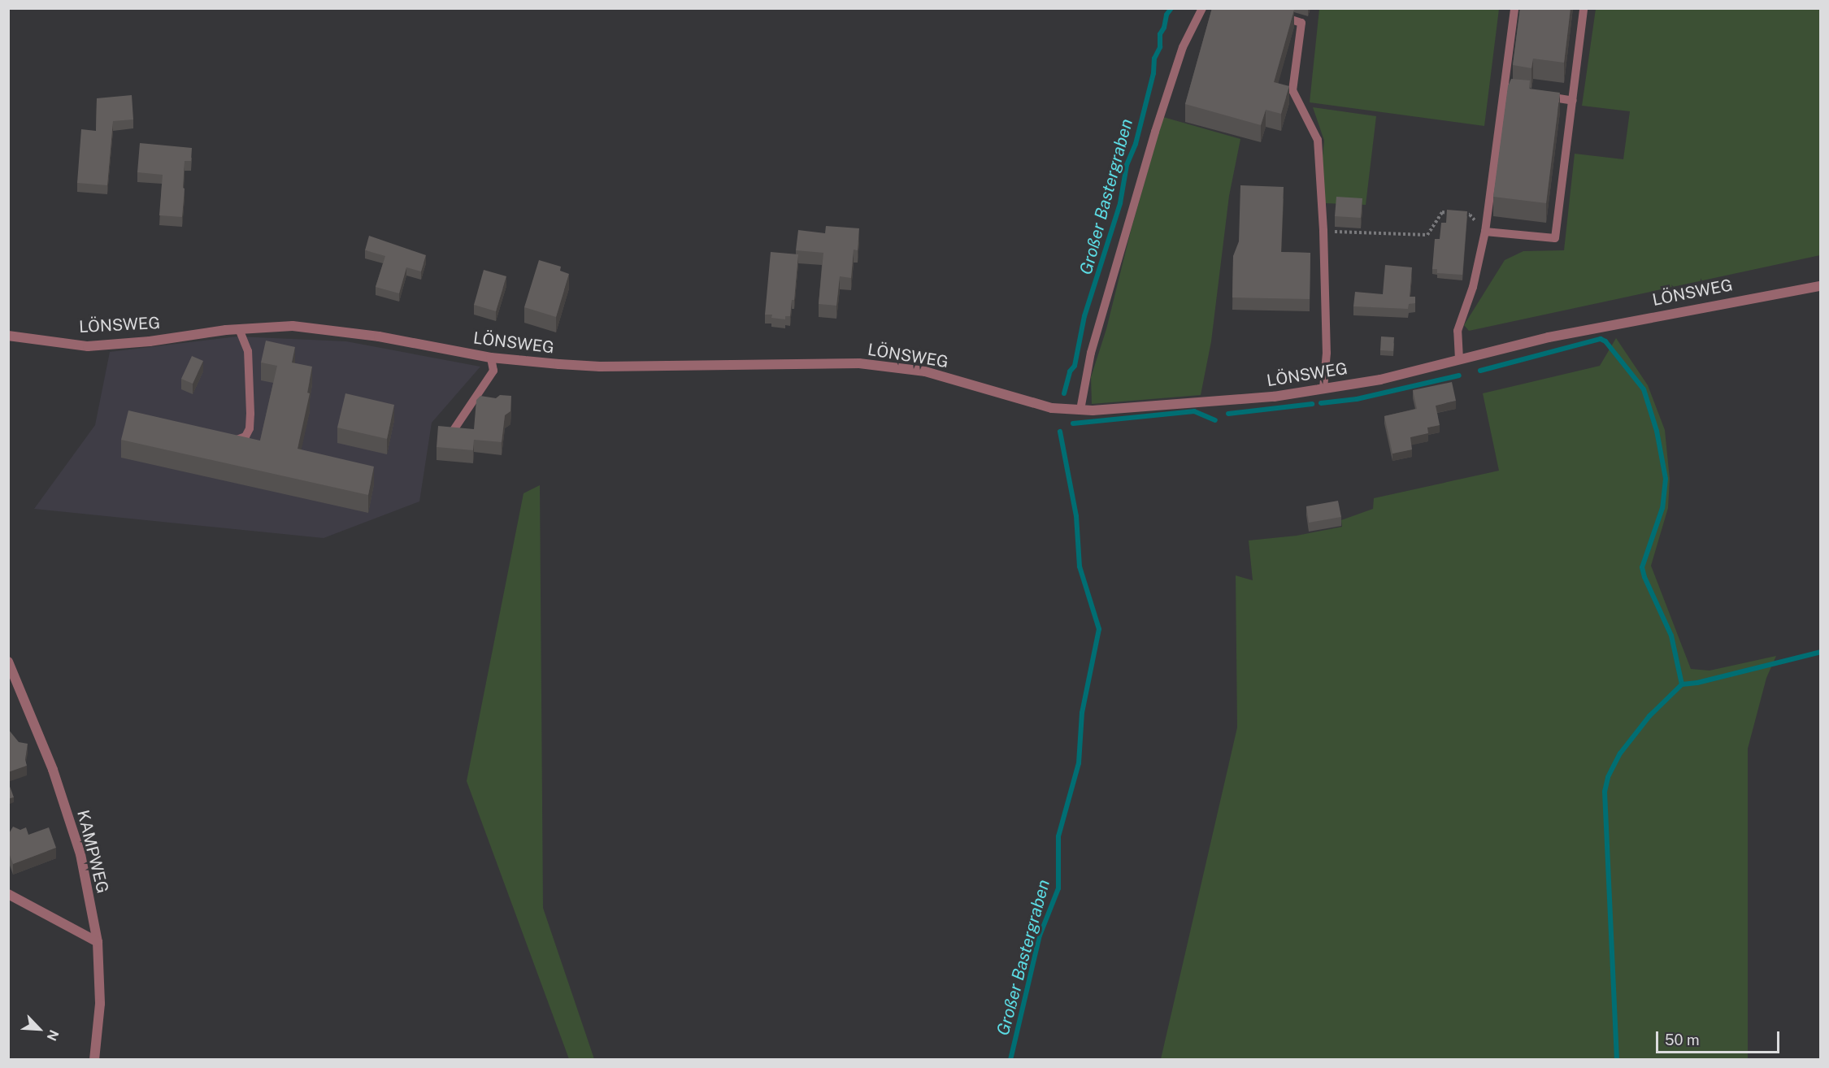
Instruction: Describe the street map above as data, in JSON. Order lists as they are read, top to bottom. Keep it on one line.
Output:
{"streets":{"street":["LÖNSWEG","KAMPWEG"]},"water":["Großer Bastergraben"],"scale_bar":"50 m","north":"bottom right"}
